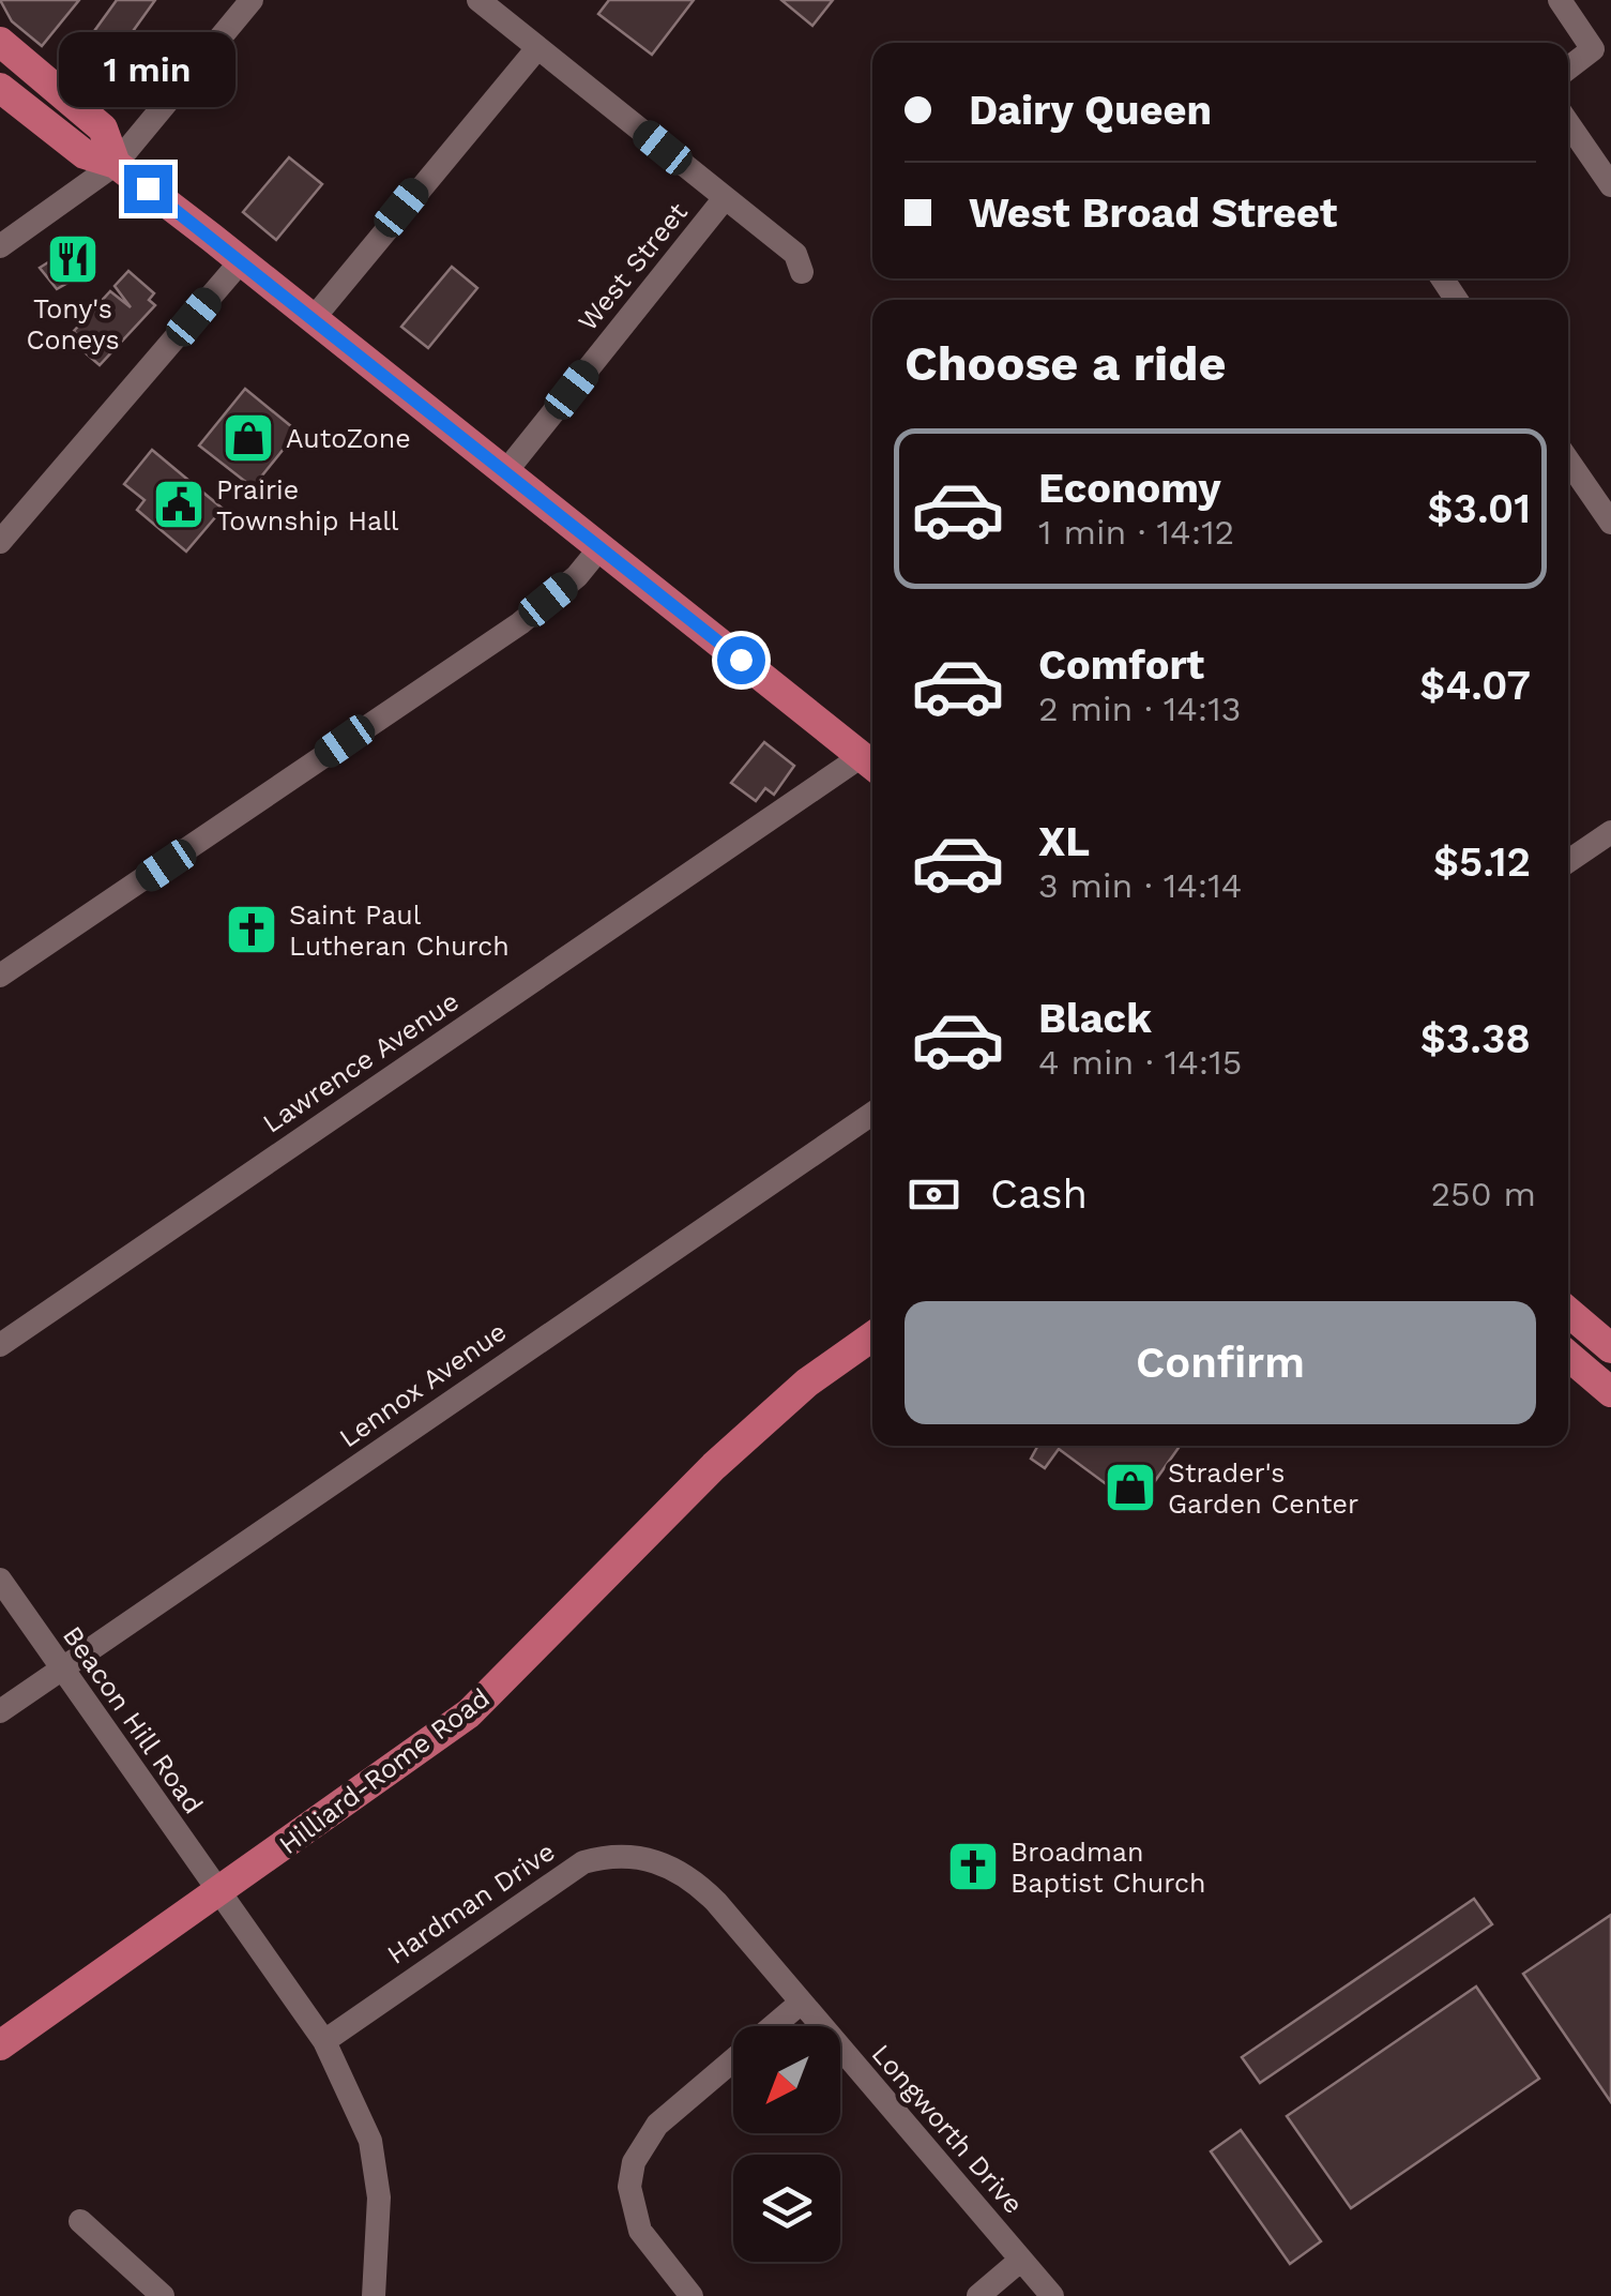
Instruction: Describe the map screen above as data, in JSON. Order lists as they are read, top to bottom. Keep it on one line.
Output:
{"streets":{"main road":["Hilliard-Rome Road"],"street":["West Street","Lawrence Avenue","Lennox Avenue","Beacon Hill Road","Hardman Drive","Longworth Drive"]},"crossings":[["Lennox Avenue","Beacon Hill Road"],["Beacon Hill Road","Hilliard-Rome Road"],["Beacon Hill Road","Hardman Drive"],["Hardman Drive","Longworth Drive"]],"places":{"restaurant":["Tony's Coneys"],"shop":["AutoZone","Strader's Garden Center"],"public building":["Prairie Township Hall"],"church":["Saint Paul Lutheran Church","Broadman Baptist Church"]},"north":"bottom left","page":{"bubble":"1 min","banner":["Dairy Queen","West Broad Street"],"heading":"Choose a ride","list":[{"name":"Economy","note":"1 min · 14:12","value":"$3.01"},{"name":"Comfort","note":"2 min · 14:13","value":"$4.07"},{"name":"XL","note":"3 min · 14:14","value":"$5.12"},{"name":"Black","note":"4 min · 14:15","value":"$3.38"}],"pay":["Cash","250 m"],"buttons":"Confirm"}}
